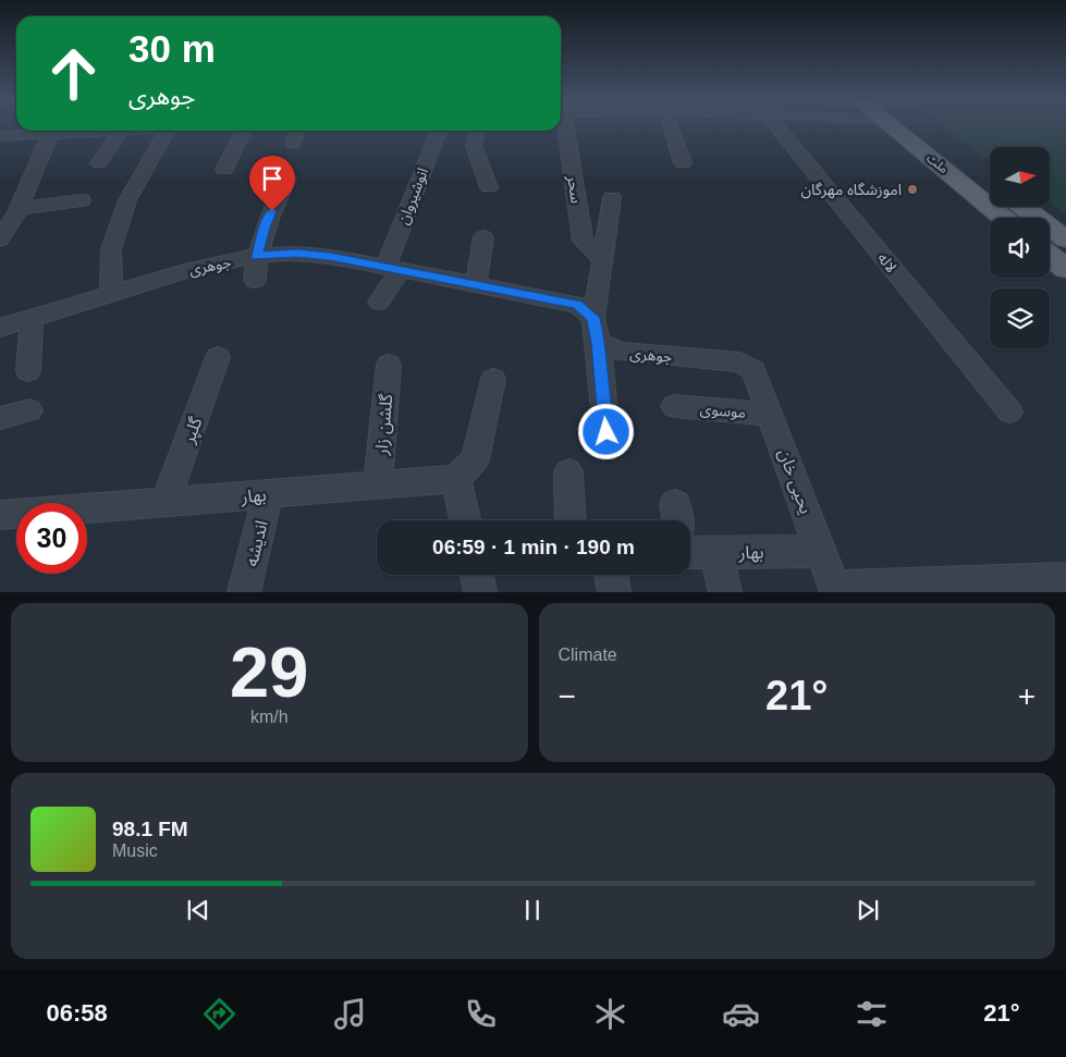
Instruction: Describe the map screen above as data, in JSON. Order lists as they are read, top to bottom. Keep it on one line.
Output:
{"streets":{"main road":["ملت"],"street":["سحر","انوشیروان","لاله","جوهری","موسوی","گلشن زار","گلپر","یحیی خان","بهار","اندیشه"]},"crossings":[["انوشیروان","جوهری"],["جوهری","یحیی خان"],["موسوی","یحیی خان"],["گلشن زار","بهار"],["گلپر","بهار"],["یحیی خان","بهار"],["بهار","اندیشه"]],"places":["اموزشگاه مهرگان"],"north":"right","page":{"turn":["30 m","جوهری"],"limit":"30","trip":"06:59 · 1 min · 190 m","tile":[["29","km/h"],"Climate"],"heat":["−","21°","+"],"song":["98.1 FM","Music"],"tabs":["06:58","21°"]}}
